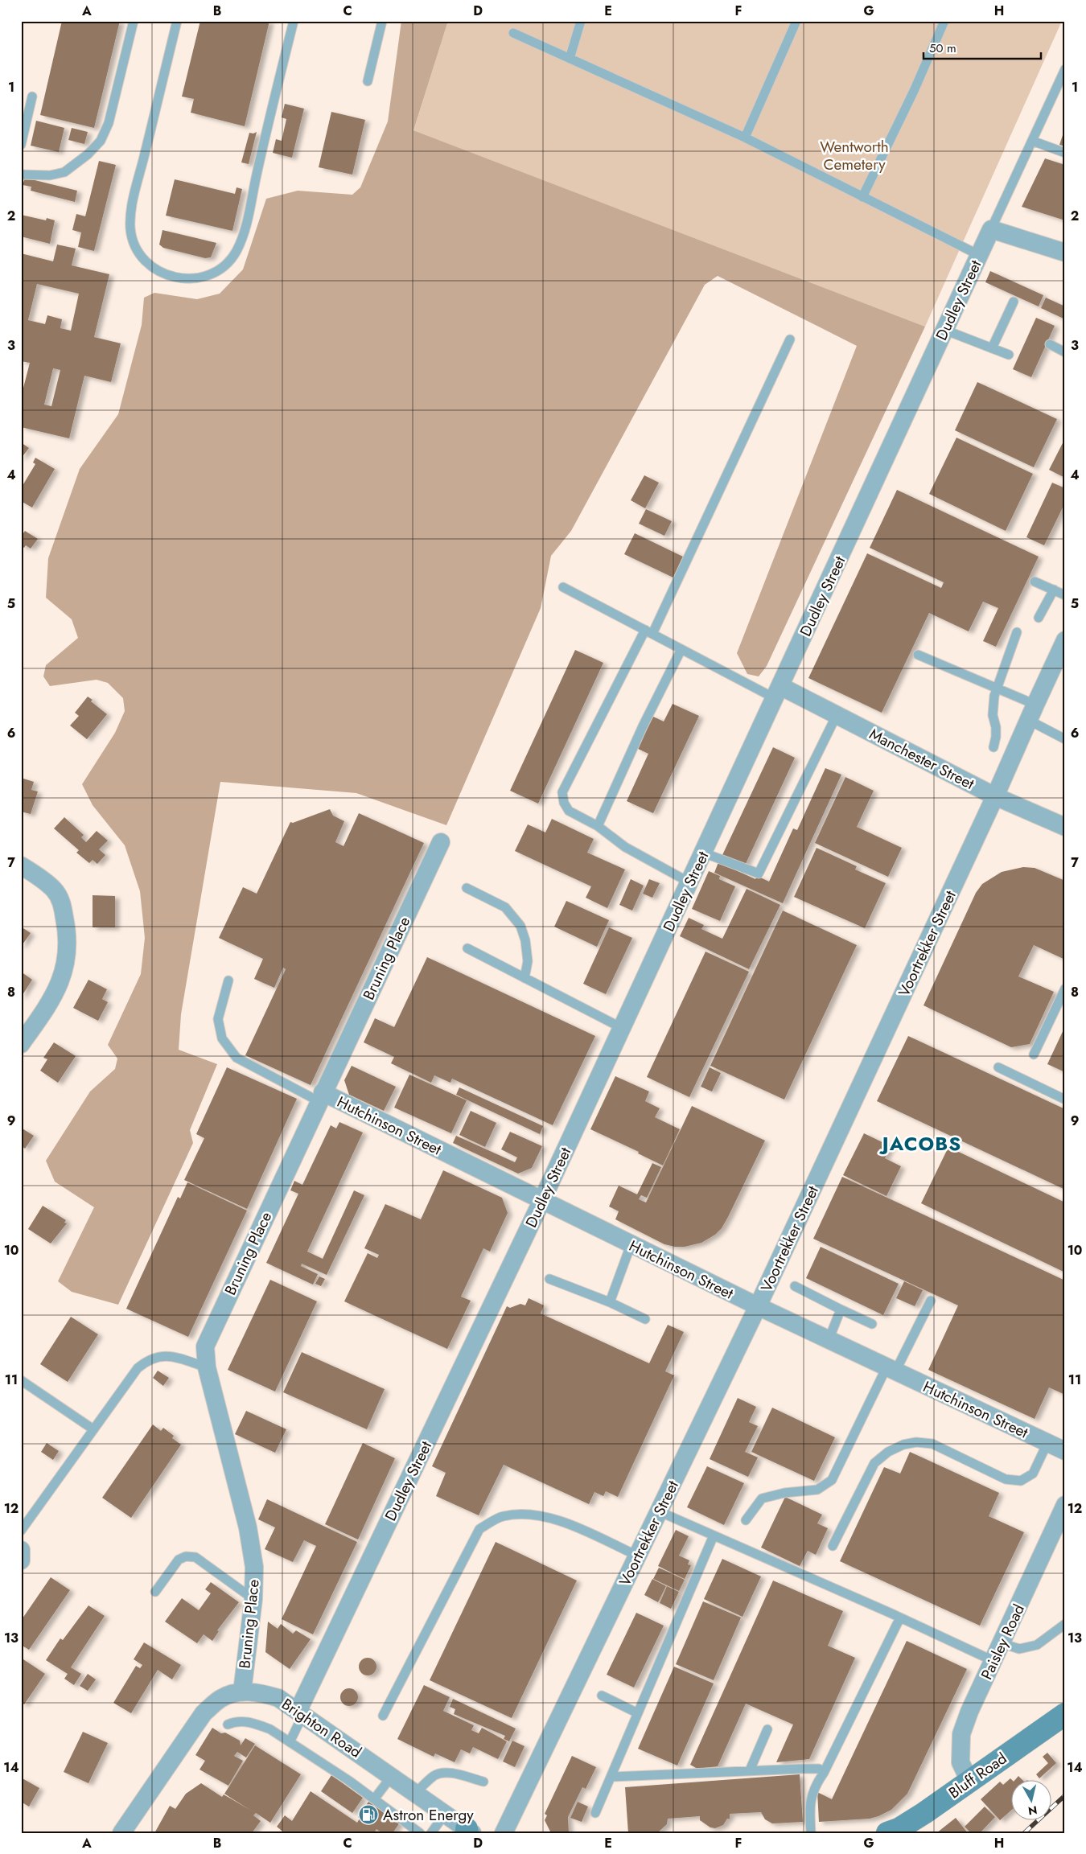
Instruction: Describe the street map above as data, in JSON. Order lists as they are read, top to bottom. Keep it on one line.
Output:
{"streets":{"main road":["Bluff Road"],"street":["Dudley Street","Manchester Street","Voortrekker Street","Bruning Place","Hutchinson Street","Paisley Road","Brighton Road"]},"crossings":[["Dudley Street","Manchester Street"],["Dudley Street","Hutchinson Street"],["Dudley Street","Brighton Road"],["Manchester Street","Voortrekker Street"],["Voortrekker Street","Hutchinson Street"],["Bruning Place","Hutchinson Street"],["Bruning Place","Brighton Road"],["Paisley Road","Bluff Road"]],"districts":["JACOBS"],"parks":["Wentworth Cemetery"],"places":{"fuel station":["Astron Energy"]},"scale_bar":"50 m","north":"bottom","grid":{"columns":["A","B","C","D","E","F","G","H"],"rows":["1","2","3","4","5","6","7","8","9","10","11","12","13","14"]}}
